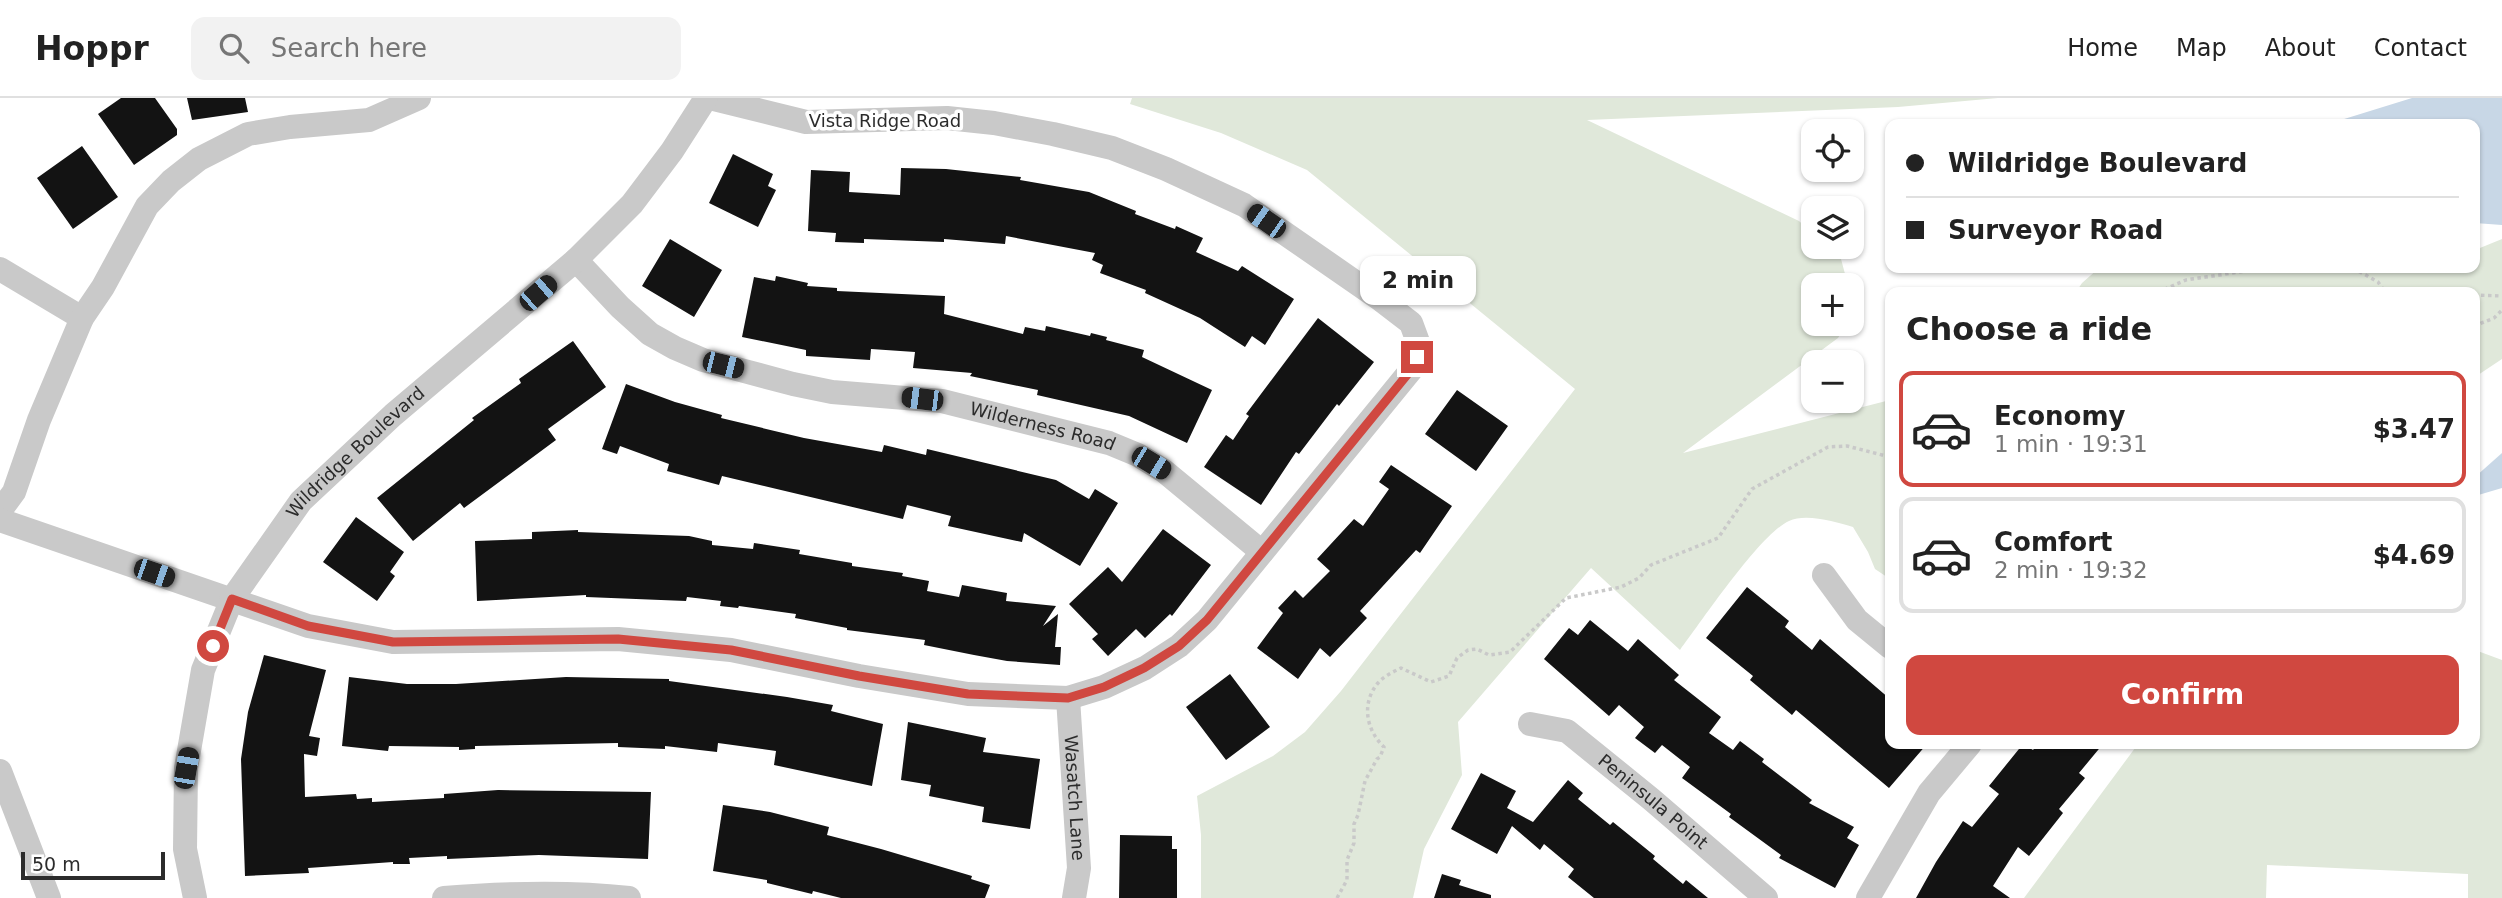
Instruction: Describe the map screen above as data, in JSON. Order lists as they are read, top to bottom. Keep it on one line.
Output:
{"streets":{"street":["Vista Ridge Road","Wilderness Road","Wildridge Boulevard","Wasatch Lane","Peninsula Point"]},"crossings":[["Vista Ridge Road","Wilderness Road"],["Vista Ridge Road","Wildridge Boulevard"],["Wilderness Road","Wildridge Boulevard"]],"scale_bar":"50 m","page":{"header":"Hoppr","search":"Search here","nav":["Home","Map","About","Contact"],"map_buttons":["+","−"],"banner":["Wildridge Boulevard","Surveyor Road"],"bubble":"2 min","heading":"Choose a ride","list":[{"name":"Economy","note":"1 min · 19:31","value":"$3.47"},{"name":"Comfort","note":"2 min · 19:32","value":"$4.69"}],"buttons":"Confirm","scale":"50 m"}}
